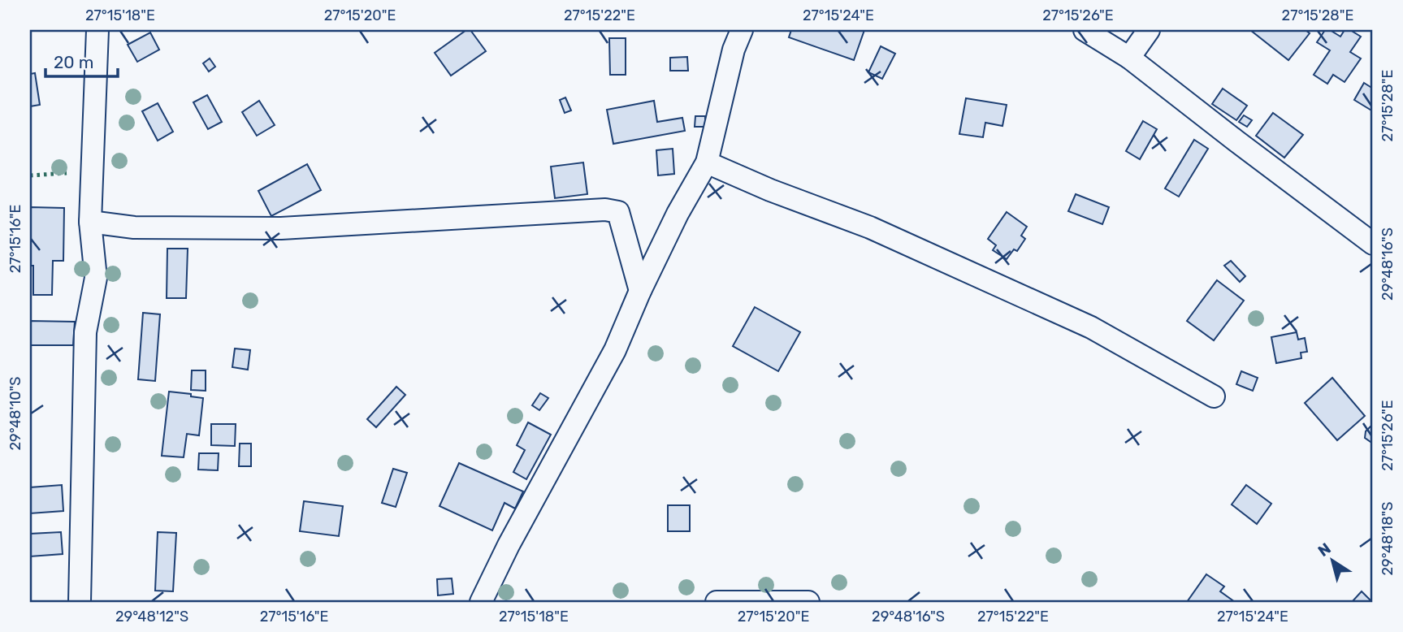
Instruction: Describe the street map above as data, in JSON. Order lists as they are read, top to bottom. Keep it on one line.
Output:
{"scale_bar":"20 m","north":"top left","coordinates":["27°15'18\"E","27°15'20\"E","27°15'22\"E","27°15'24\"E","27°15'26\"E","27°15'28\"E","27°15'16\"E","29°48'16\"S","29°48'10\"S","29°48'18\"S","29°48'12\"S"]}
